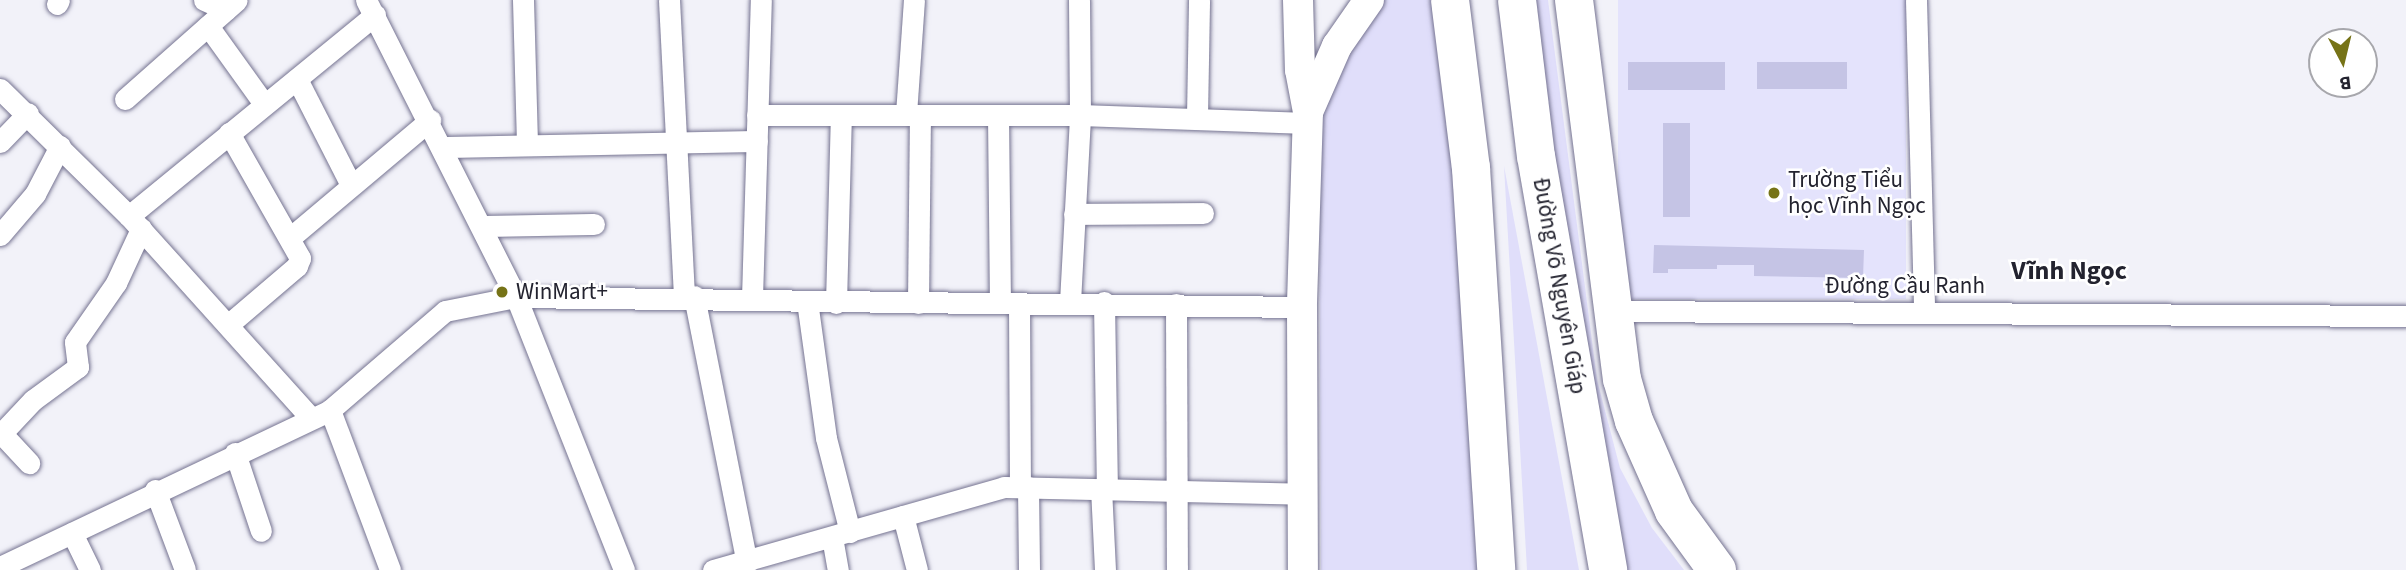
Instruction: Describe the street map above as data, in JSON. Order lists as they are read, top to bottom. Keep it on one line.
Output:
{"streets":{"highway":["Đường Võ Nguyên Giáp"],"street":["Đường Cầu Ranh"]},"districts":["Vĩnh Ngọc"],"places":["Trường Tiểu học Vĩnh Ngọc","WinMart+"],"north":"bottom"}
